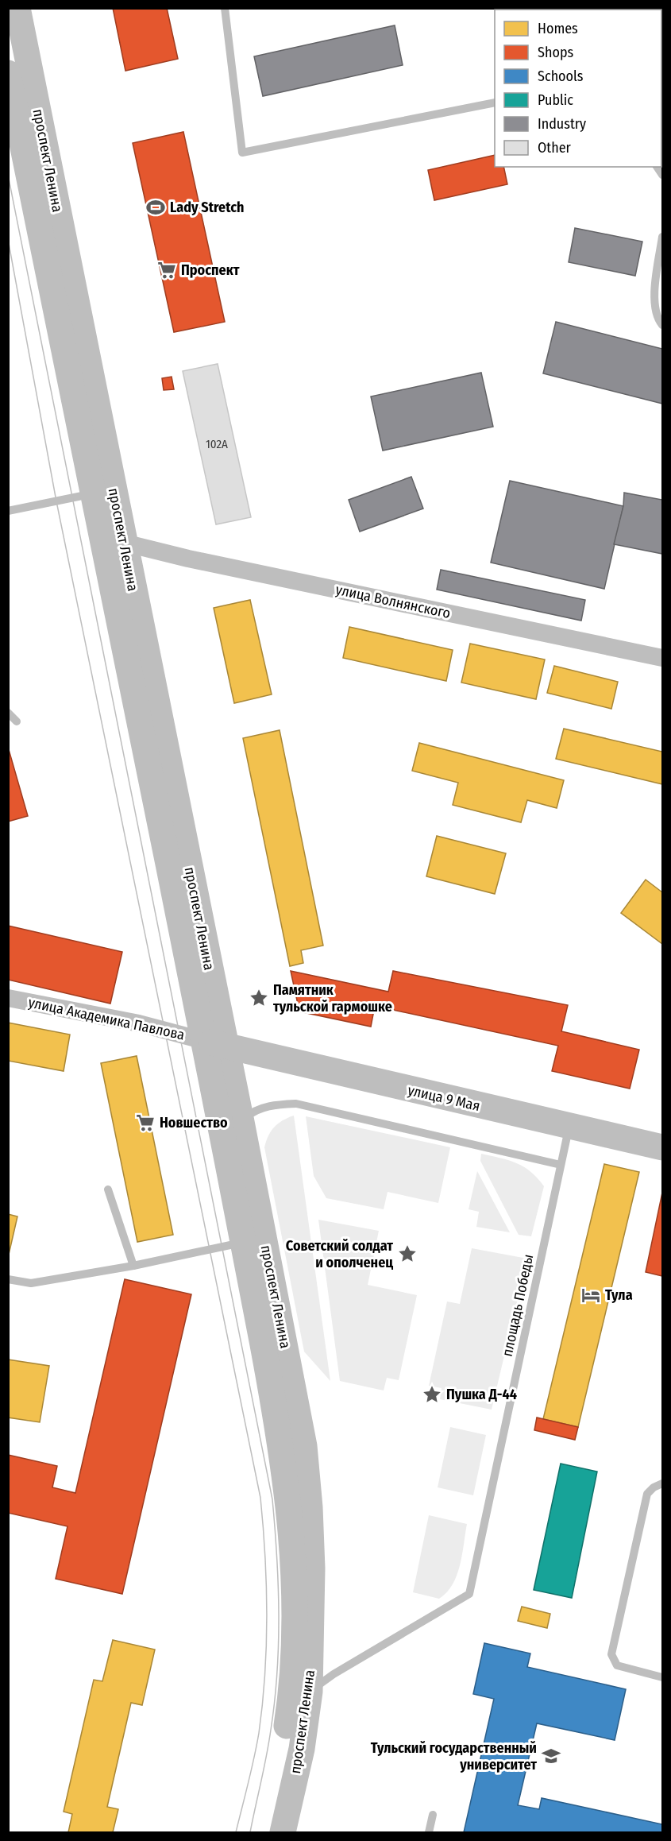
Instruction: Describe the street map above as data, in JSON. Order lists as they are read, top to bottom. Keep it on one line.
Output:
{"streets":{"main road":["проспект Ленина","улица 9 Мая"],"street":["улица Волнянского","улица Академика Павлова"],"lane":["площадь Победы"]},"crossings":[["проспект Ленина","улица Волнянского"],["проспект Ленина","улица Академика Павлова"],["проспект Ленина","улица 9 Мая"],["проспект Ленина","площадь Победы"],["улица Академика Павлова","улица 9 Мая"],["улица 9 Мая","площадь Победы"]],"places":{"sports":["Lady Stretch"],"supermarket":["Проспект","Новшество"],"place":["Памятник тульской гармошке","Советский солдат и ополченец","Пушка Д-44"],"hotel":["Тула"],"school or university":["Тульский государственный университет"]},"house_numbers":["102А"],"legend":["Homes","Shops","Schools","Public","Industry","Other"]}
